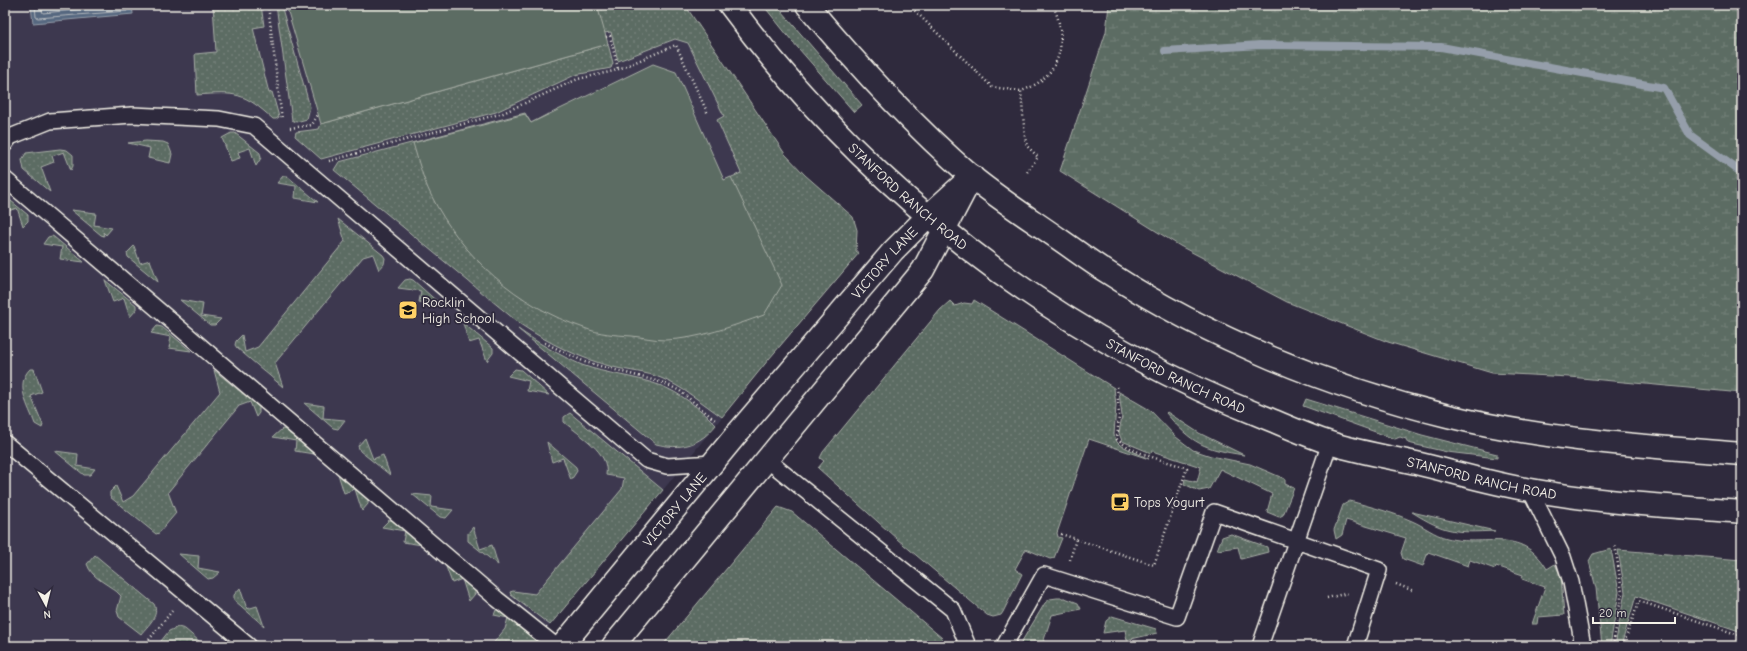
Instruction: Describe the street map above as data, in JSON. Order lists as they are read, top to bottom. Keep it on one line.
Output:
{"streets":{"main road":["STANFORD RANCH ROAD","VICTORY LANE"]},"crossings":[["STANFORD RANCH ROAD","VICTORY LANE"]],"places":{"school or university":["Rocklin High School"],"cafe":["Tops Yogurt"]},"scale_bar":"20 m","north":"bottom"}
